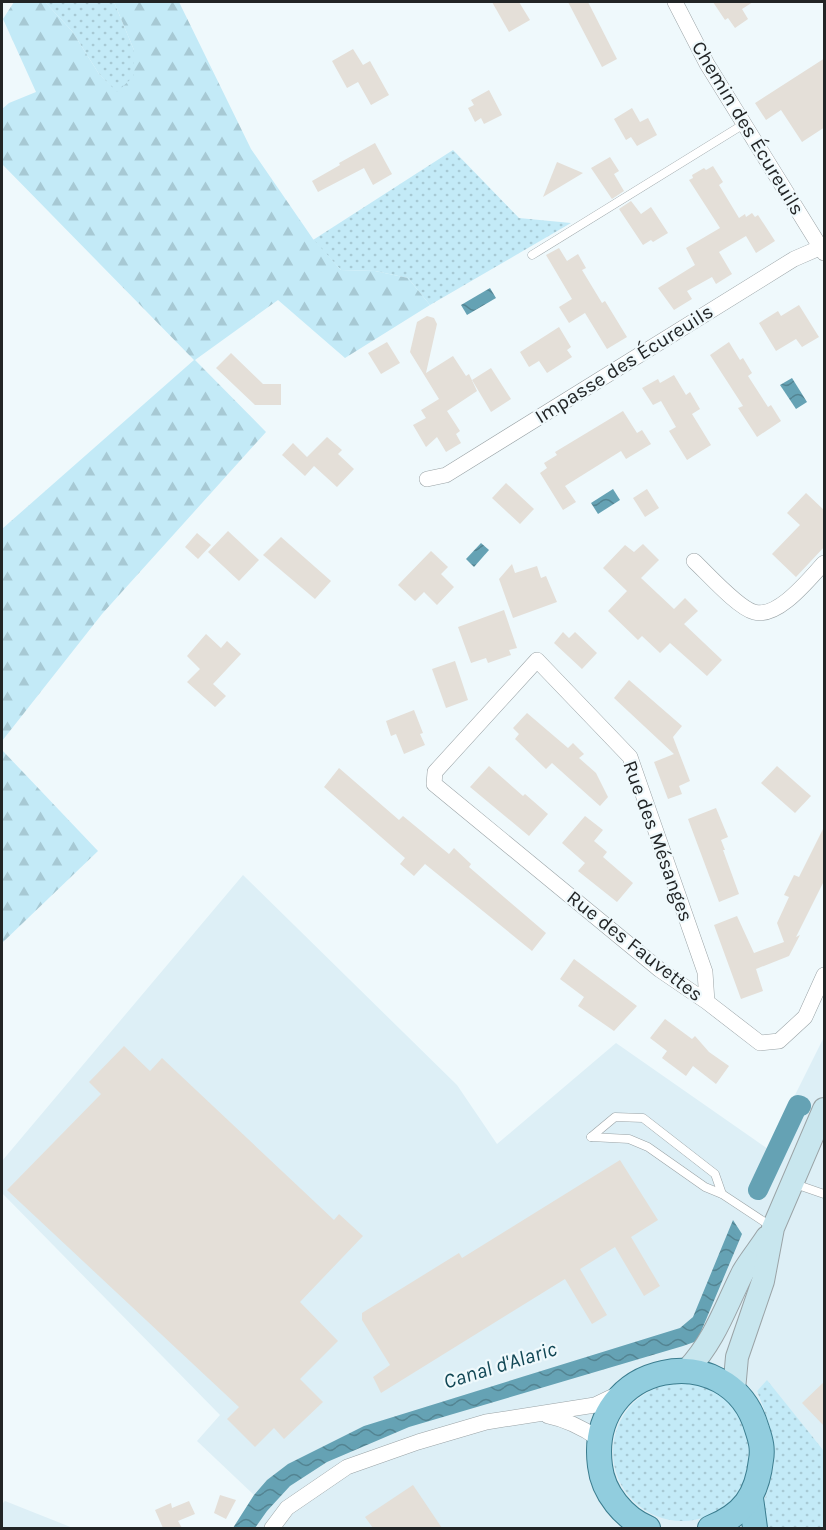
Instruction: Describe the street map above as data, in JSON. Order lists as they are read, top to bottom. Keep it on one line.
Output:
{"streets":{"street":["Chemin des Écureuils","Impasse des Écureuils","Rue des Mésanges","Rue des Fauvettes"]},"crossings":[["Chemin des Écureuils","Impasse des Écureuils"],["Rue des Mésanges","Rue des Fauvettes"]],"water":["Canal d'Alaric"]}
